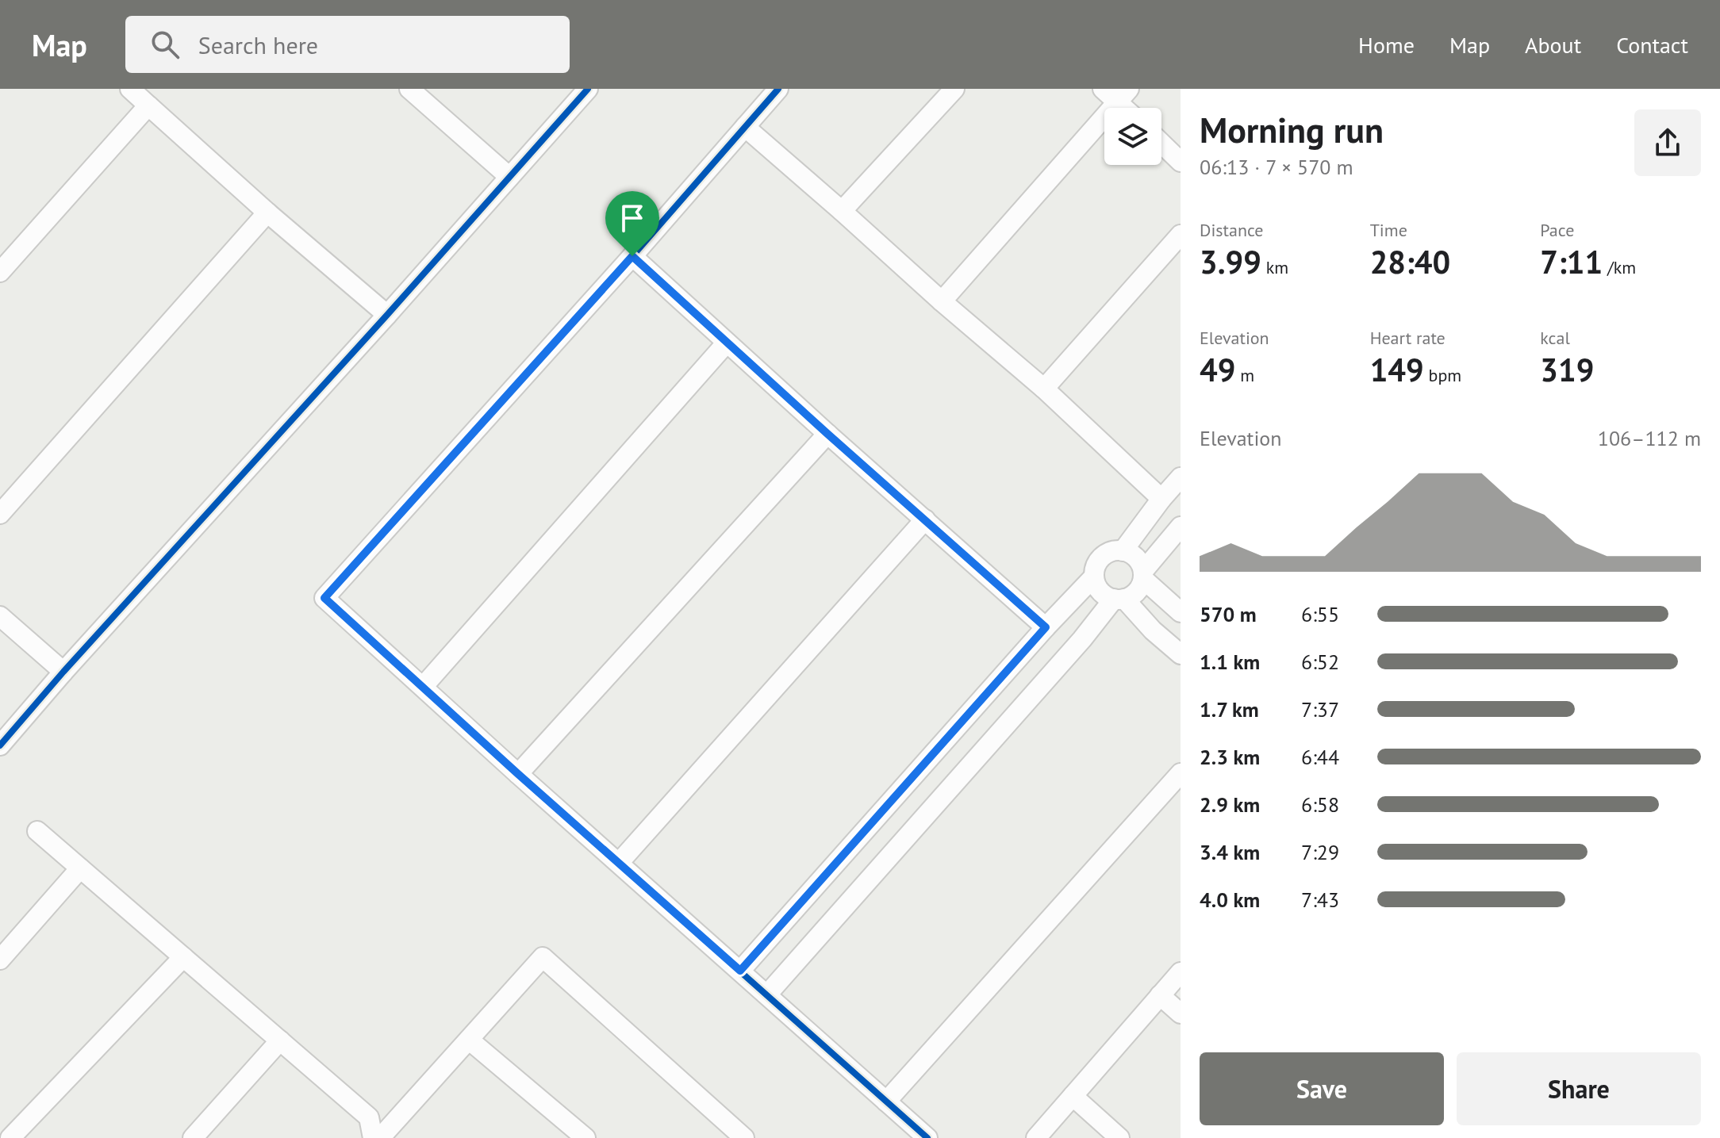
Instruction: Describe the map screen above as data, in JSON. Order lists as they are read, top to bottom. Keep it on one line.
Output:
{"page":{"header":"Map","search":"Search here","nav":["Home","Map","About","Contact"],"heading":["Morning run","06:13 · 7 × 570 m"],"stats":[["Distance","3.99 km"],["Time","28:40"],["Pace","7:11 /km"],["Elevation","49 m"],["Heart rate","149 bpm"],["kcal","319"]],"chart":["Elevation","106–112 m"],"list":[{"name":"570 m","note":"6:55"},{"name":"1.1 km","note":"6:52"},{"name":"1.7 km","note":"7:37"},{"name":"2.3 km","note":"6:44"},{"name":"2.9 km","note":"6:58"},{"name":"3.4 km","note":"7:29"},{"name":"4.0 km","note":"7:43"}],"buttons":["Save","Share"]}}
